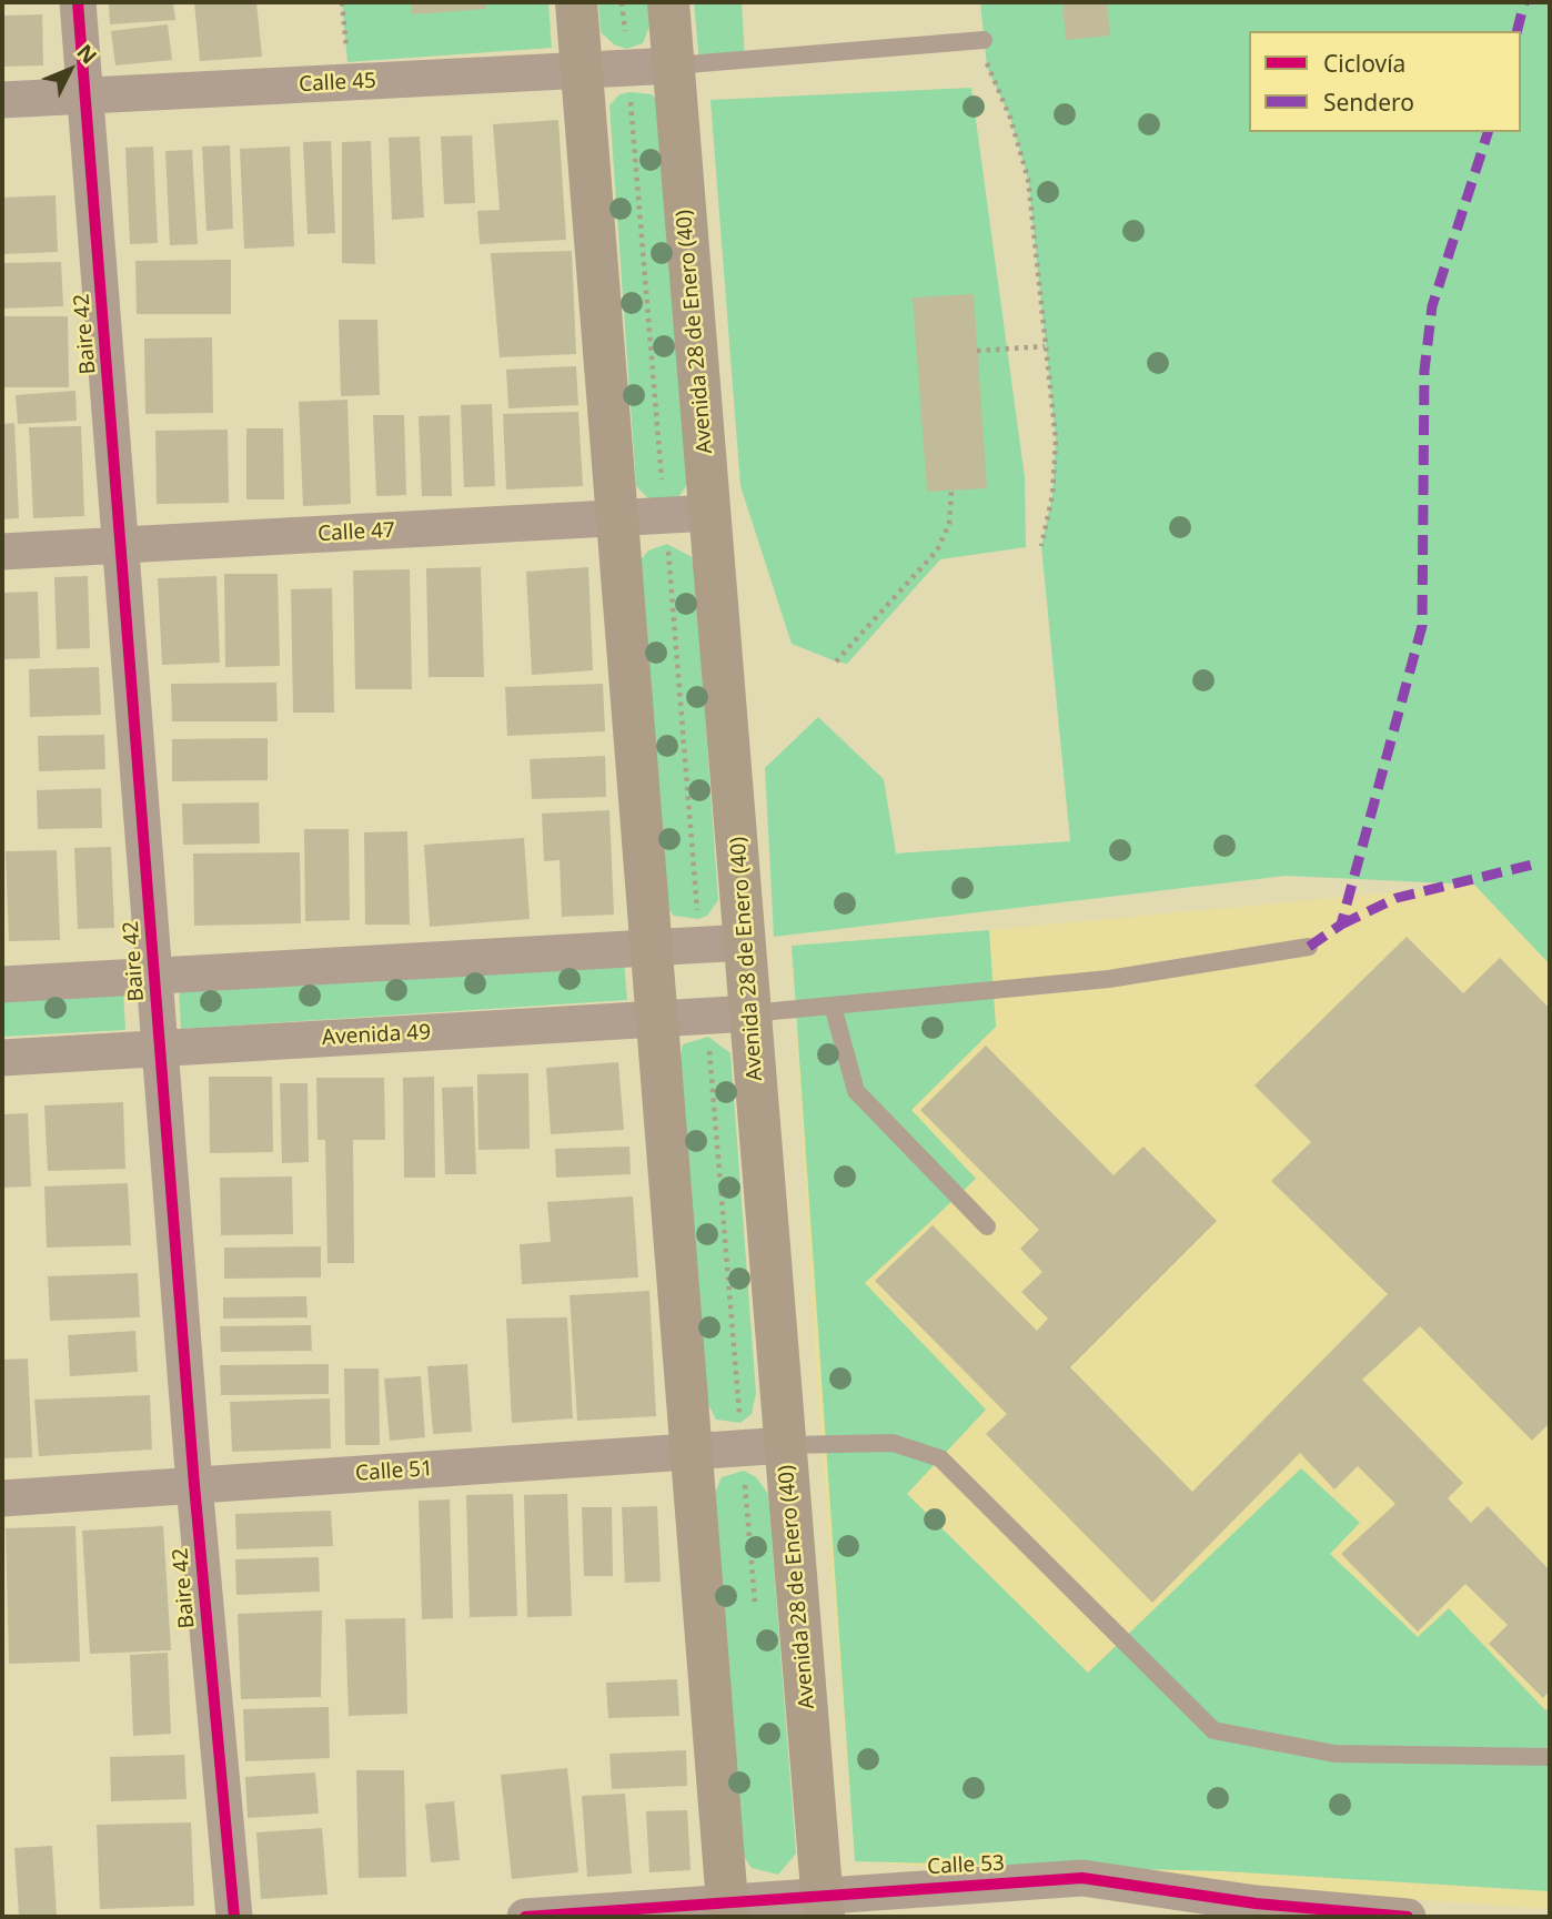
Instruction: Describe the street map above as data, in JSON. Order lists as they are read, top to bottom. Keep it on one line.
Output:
{"streets":{"main road":["Avenida 28 de Enero (40)"],"street":["Calle 45","Baire 42","Calle 47","Avenida 49","Calle 51","Calle 53"]},"crossings":[["Calle 45","Avenida 28 de Enero (40)"],["Calle 45","Baire 42"],["Avenida 28 de Enero (40)","Calle 47"],["Avenida 28 de Enero (40)","Avenida 49"],["Avenida 28 de Enero (40)","Calle 51"],["Avenida 28 de Enero (40)","Calle 53"],["Baire 42","Calle 47"],["Baire 42","Avenida 49"],["Baire 42","Calle 51"]],"legend":["Ciclovía","Sendero"],"north":"top right"}
